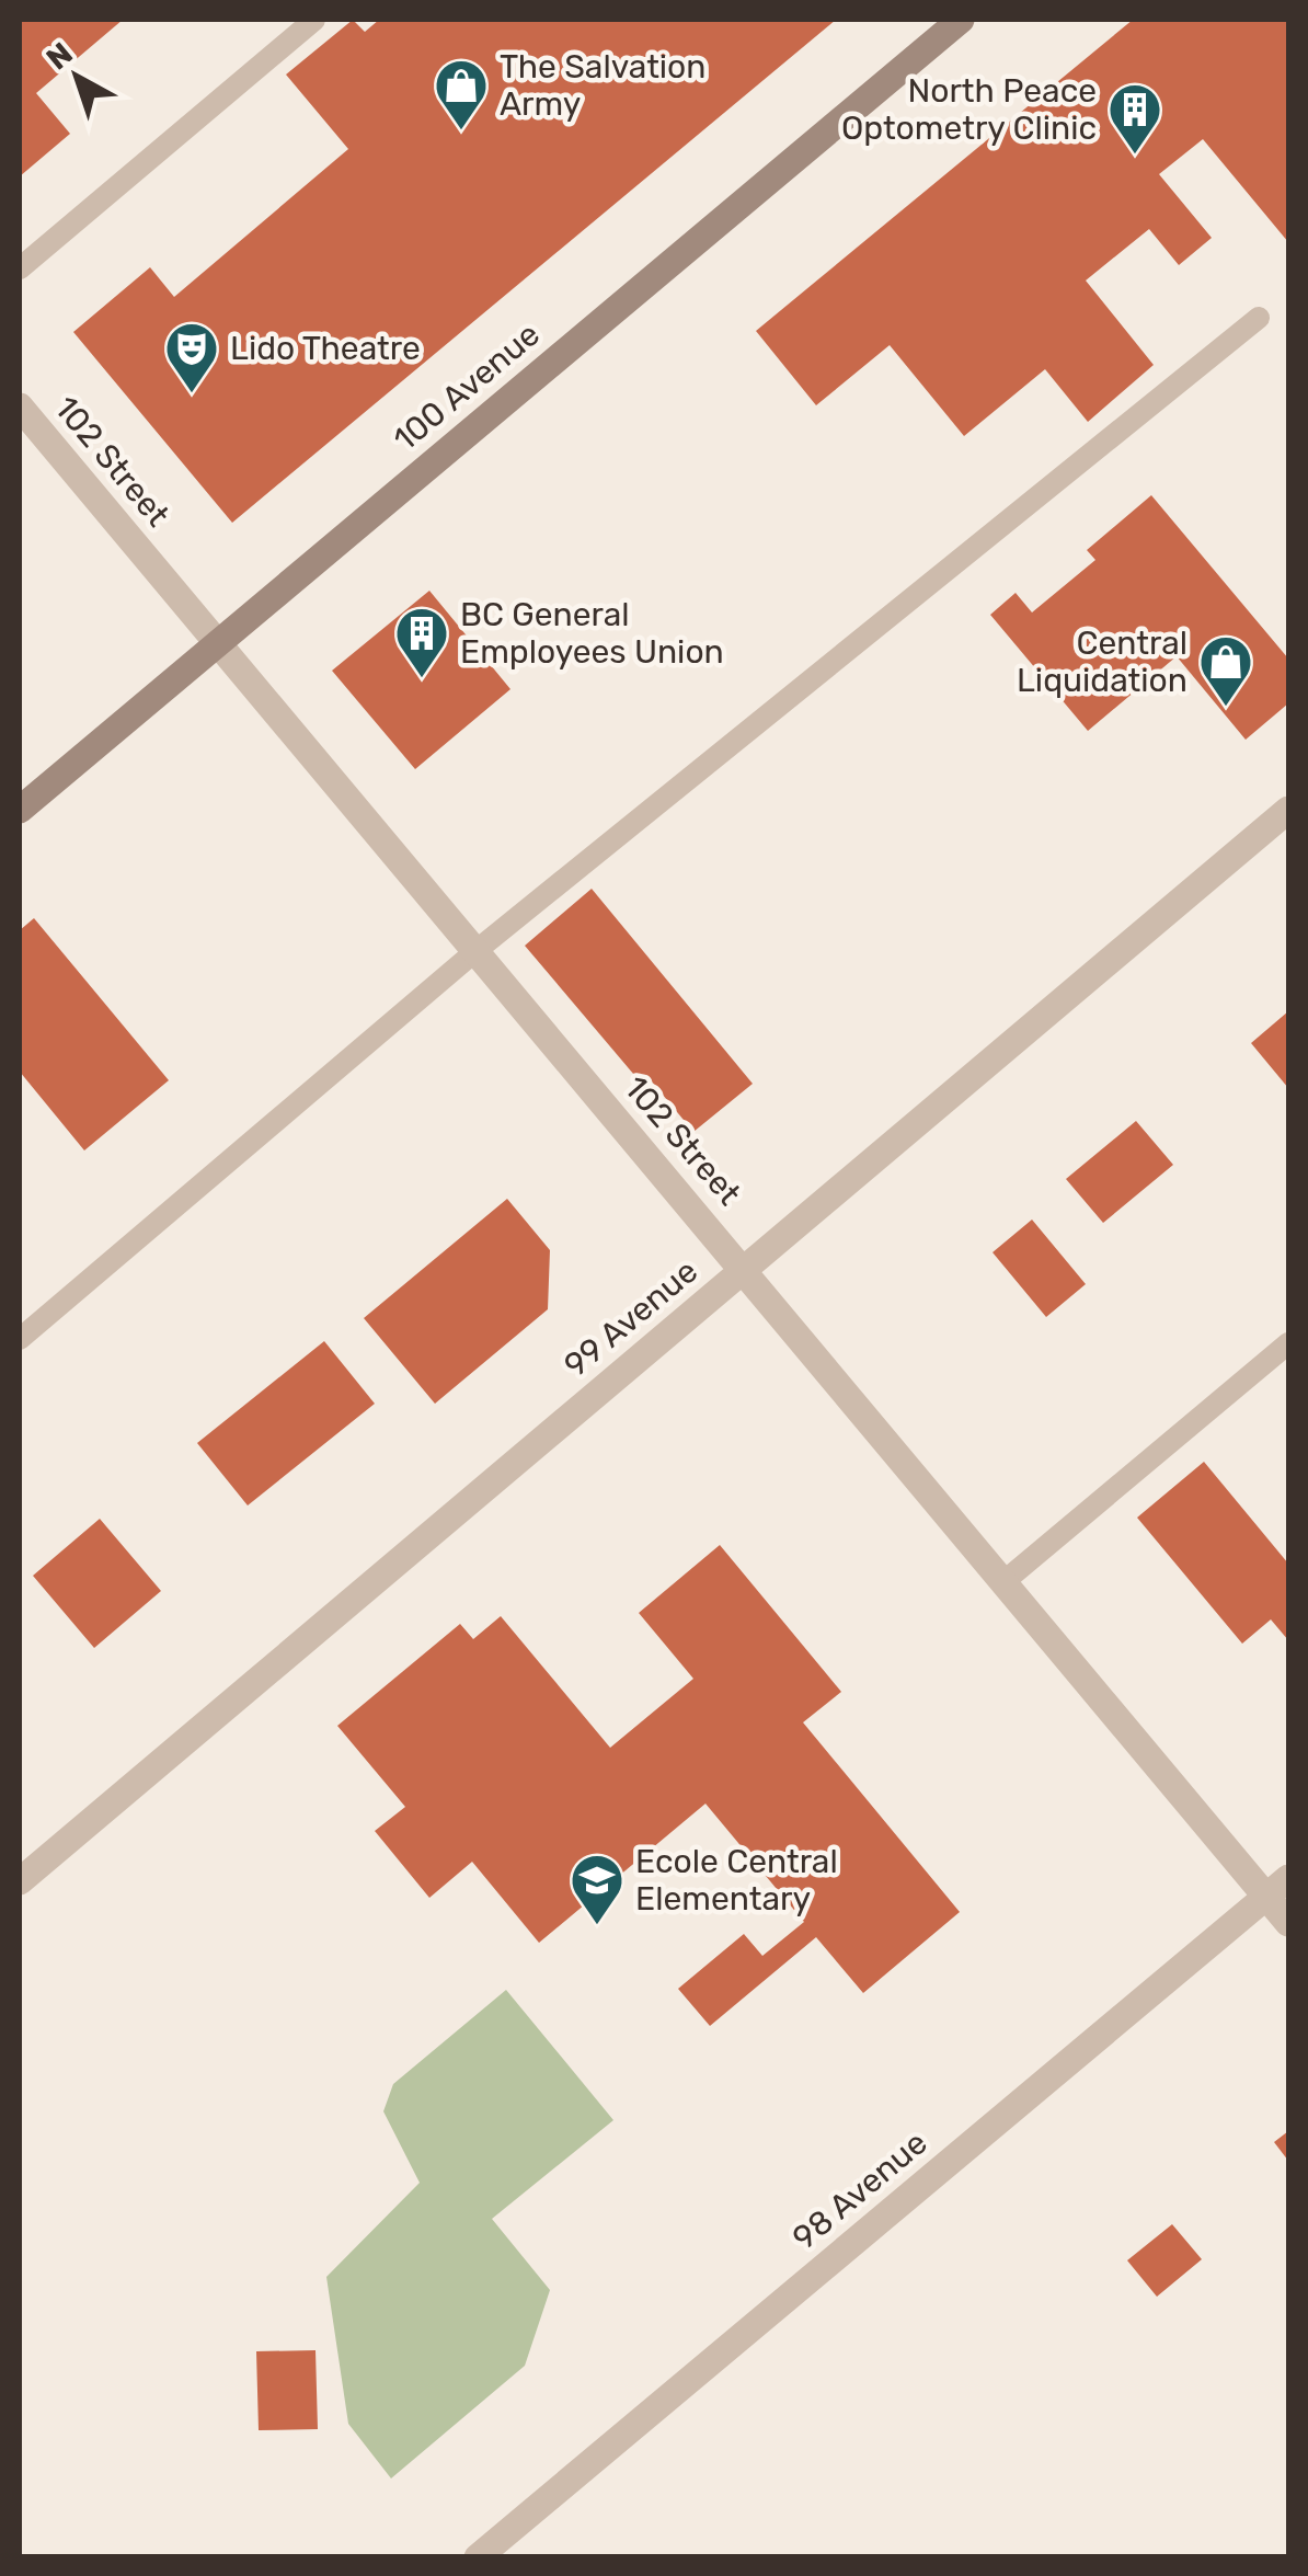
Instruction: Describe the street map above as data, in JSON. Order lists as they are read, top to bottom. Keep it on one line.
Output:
{"streets":{"main road":["100 Avenue"],"street":["102 Street","99 Avenue","98 Avenue"]},"crossings":[["100 Avenue","102 Street"],["102 Street","99 Avenue"],["102 Street","98 Avenue"]],"places":{"shop":["The Salvation Army","Central Liquidation"],"building":["North Peace Optometry Clinic","BC General Employees Union"],"theatre":["Lido Theatre"],"school or university":["Ecole Central Elementary"]},"north":"top left"}
